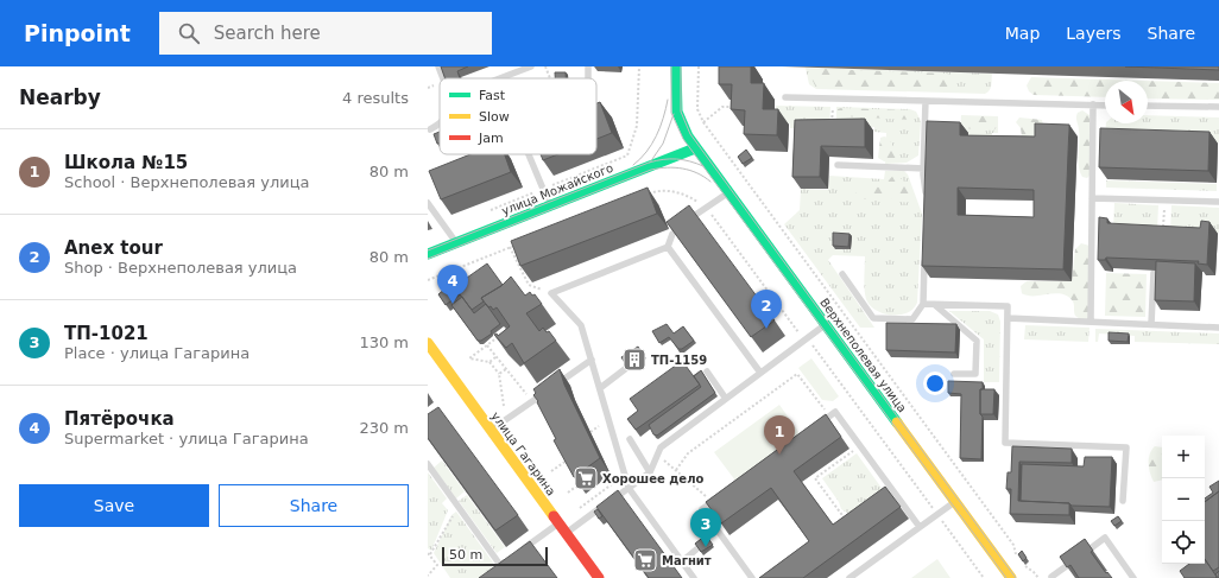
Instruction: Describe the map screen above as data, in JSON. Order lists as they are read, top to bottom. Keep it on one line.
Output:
{"streets":{"street":["улица Можайского","Верхнеполевая улица","улица Гагарина"]},"crossings":[["улица Можайского","Верхнеполевая улица"]],"places":{"building":["ТП-1159"],"supermarket":["Хорошее дело","Магнит"]},"legend":["Fast","Slow","Jam"],"scale_bar":"50 m","north":"bottom right","page":{"header":"Pinpoint","search":"Search here","nav":["Map","Layers","Share"],"heading":["Nearby","4 results"],"list":[{"mark":"1","name":"Школа №15","note":"School · Верхнеполевая улица","value":"80 m"},{"mark":"2","name":"Anex tour","note":"Shop · Верхнеполевая улица","value":"80 m"},{"mark":"3","name":"ТП-1021","note":"Place · улица Гагарина","value":"130 m"},{"mark":"4","name":"Пятёрочка","note":"Supermarket · улица Гагарина","value":"230 m"}],"pins":["4","2","1","3"],"map_buttons":["+","−"],"buttons":["Save","Share"],"scale":"50 m"}}
